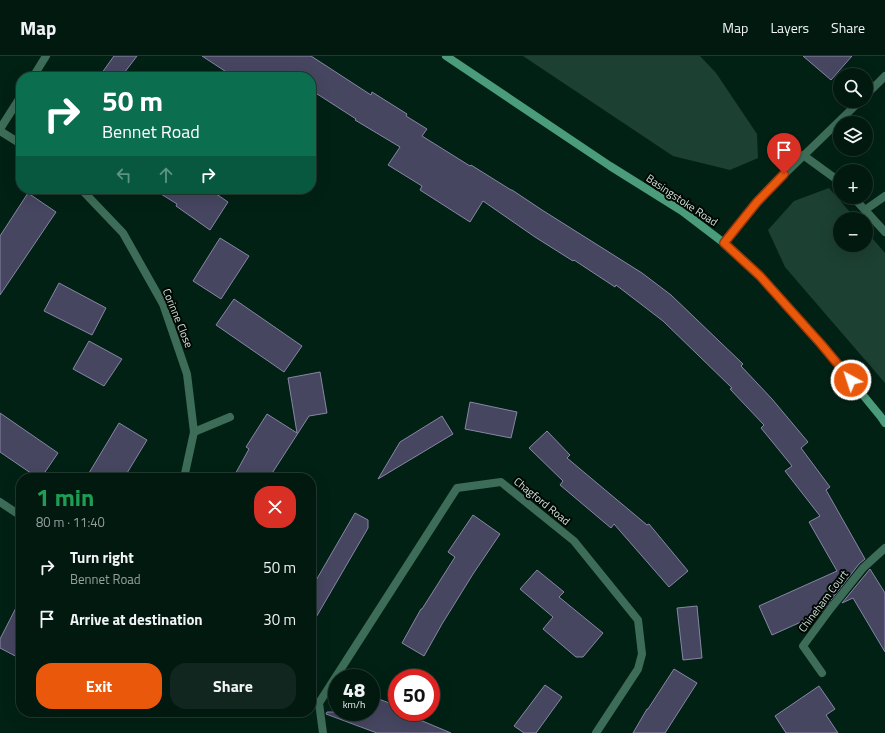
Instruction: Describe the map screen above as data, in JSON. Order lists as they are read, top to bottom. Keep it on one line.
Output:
{"streets":{"main road":["Basingstoke Road"],"street":["Corinne Close","Chagford Road","Chineham Court"]},"page":{"header":"Map","nav":["Map","Layers","Share"],"map_buttons":["+","−"],"turn":["50 m","Bennet Road"],"heading":["1 min","80 m · 11:40"],"list":[{"name":"Turn right","note":"Bennet Road","value":"50 m"},{"name":"Arrive at destination","value":"30 m"}],"buttons":["Exit","Share"],"speed":"48 km/h","limit":"50"}}
